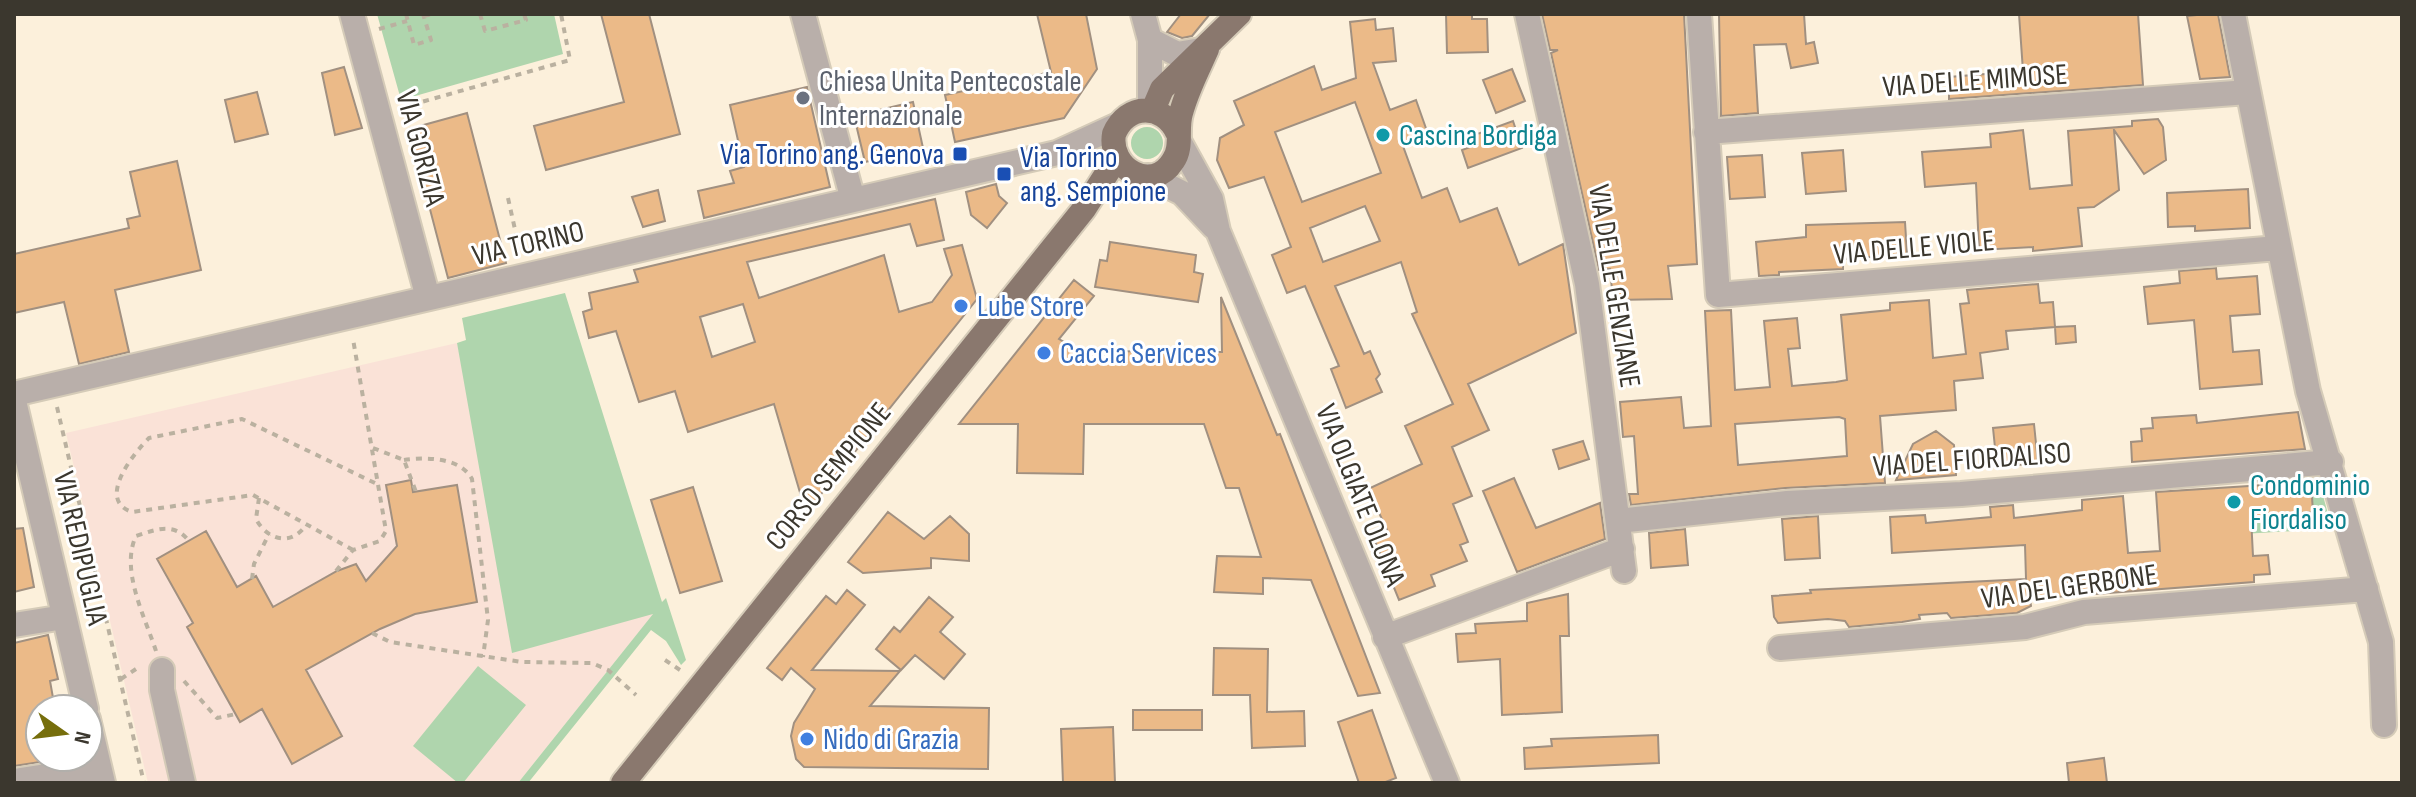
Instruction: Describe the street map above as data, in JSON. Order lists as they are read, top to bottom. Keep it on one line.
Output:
{"streets":{"main road":["CORSO SEMPIONE"],"street":["VIA DELLE MIMOSE","VIA GORIZIA","VIA TORINO","VIA DELLE VIOLE","VIA DELLE GENZIANE","VIA DEL FIORDALISO","VIA OLGIATE OLONA","VIA REDIPUGLIA","VIA DEL GERBONE"]},"crossings":[["VIA DELLE MIMOSE","VIA DELLE VIOLE"],["VIA GORIZIA","VIA TORINO"],["VIA TORINO","CORSO SEMPIONE"],["VIA TORINO","VIA OLGIATE OLONA"],["VIA DELLE GENZIANE","VIA DEL FIORDALISO"],["VIA DELLE GENZIANE","VIA OLGIATE OLONA"],["CORSO SEMPIONE","VIA OLGIATE OLONA"]],"places":{"other":["Chiesa Unita Pentecostale Internazionale","Cascina Bordiga","Lube Store","Caccia Services","Condominio Fiordaliso","Nido di Grazia"],"transit":["Via Torino ang. Genova","Via Torino ang. Sempione"]},"north":"right"}
